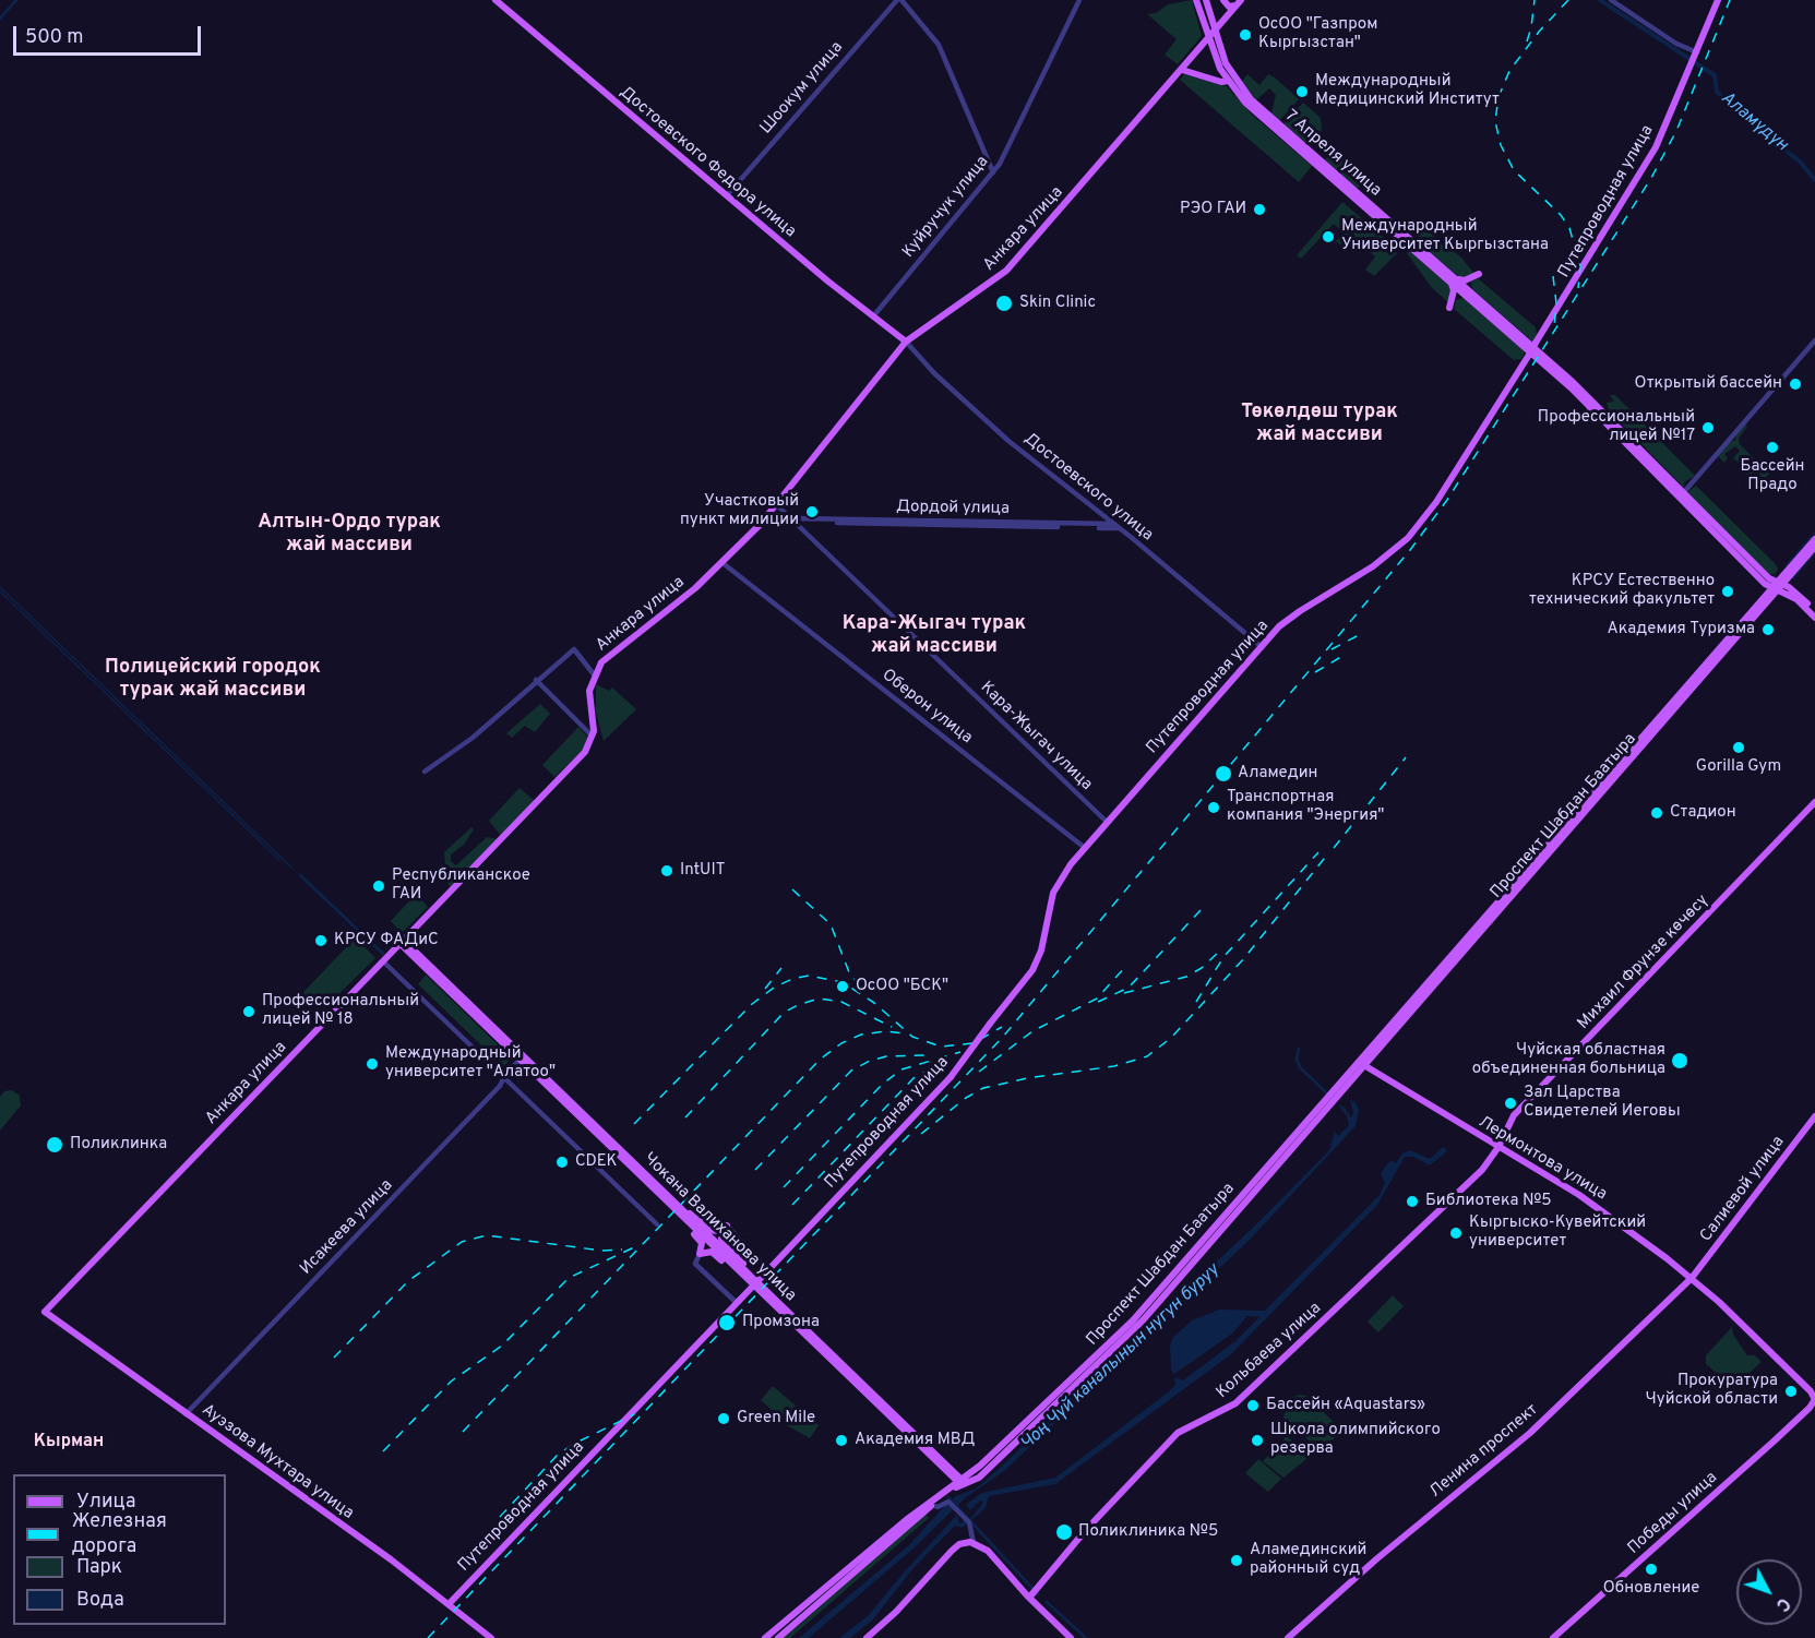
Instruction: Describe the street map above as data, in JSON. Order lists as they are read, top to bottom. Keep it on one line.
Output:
{"streets":{"main road":["7 Апреля улица","Достоевского Федора улица","Путепроводная улица","Анкара улица","Проспект Шабдан Баатыра","Михаил Фрунзе көчөсү","Лермонтова улица","Салиевой улица","Чокана Валиханова улица","Кольбаева улица","Ленина проспект","Ауэзова Мухтара улица","Победы улица"],"street":["Шоокум улица","Куйручук улица","Достоевского улица","Дордой улица","Оберон улица","Кара-Жыгач улица","Исакеева улица"]},"crossings":[["Шоокум улица","Достоевского Федора улица"],["7 Апреля улица","Анкара улица"],["Достоевского Федора улица","Куйручук улица"],["Достоевского Федора улица","Анкара улица"],["Достоевского Федора улица","Достоевского улица"],["Путепроводная улица","Достоевского улица"],["Путепроводная улица","Оберон улица"],["Путепроводная улица","Кара-Жыгач улица"],["Путепроводная улица","Ауэзова Мухтара улица"],["Анкара улица","Достоевского улица"],["Анкара улица","Оберон улица"],["Анкара улица","Кара-Жыгач улица"],["Анкара улица","Чокана Валиханова улица"],["Анкара улица","Ауэзова Мухтара улица"],["Достоевского улица","Дордой улица"],["Дордой улица","Кара-Жыгач улица"],["Проспект Шабдан Баатыра","Лермонтова улица"],["Проспект Шабдан Баатыра","Чокана Валиханова улица"],["Михаил Фрунзе көчөсү","Лермонтова улица"],["Михаил Фрунзе көчөсү","Кольбаева улица"],["Лермонтова улица","Салиевой улица"],["Лермонтова улица","Кольбаева улица"],["Лермонтова улица","Ленина проспект"],["Лермонтова улица","Победы улица"],["Салиевой улица","Ленина проспект"],["Исакеева улица","Чокана Валиханова улица"],["Исакеева улица","Ауэзова Мухтара улица"]],"districts":["Төкөлдөш турак жай массиви","Алтын-Ордо турак жай массиви","Кара-Жыгач турак жай массиви","Полицейский городок турак жай массиви","Кырман"],"water":["Аламүдүн","Чоң Чүй каналынын нугун буруу"],"places":["ОсОО \"Газпром Кыргызстан\"","Международный Медицинский Институт","РЭО ГАИ","Международный Университет Кыргызстана","Skin Clinic","Открытый бассейн","Профессиональный лицей №17","Бассейн Прадо","Участковый пункт милиции","КРСУ Естественно технический факультет","Академия Туризма","Gorilla Gym","Аламедин","Транспортная компания \"Энергия\"","Стадион","IntUIT","Республиканское ГАИ","КРСУ ФАДиС","ОсОО \"БСК\"","Профессиональный лицей № 18","Чуйская областная объединенная больница","Международный университет \"Алатоо\"","Зал Царства Свидетелей Иеговы","Поликлинка","CDEK","Библиотека №5","Кыргыско-Кувейтский университет","Промзона","Прокуратура Чуйской области","Бассейн «Aquastars»","Green Mile","Академия МВД","Школа олимпийского резерва","Поликлиника №5","Аламединский районный суд","Обновление"],"legend":["Улица","Железная дорога","Парк","Вода"],"scale_bar":"500 m","north":"bottom right"}
